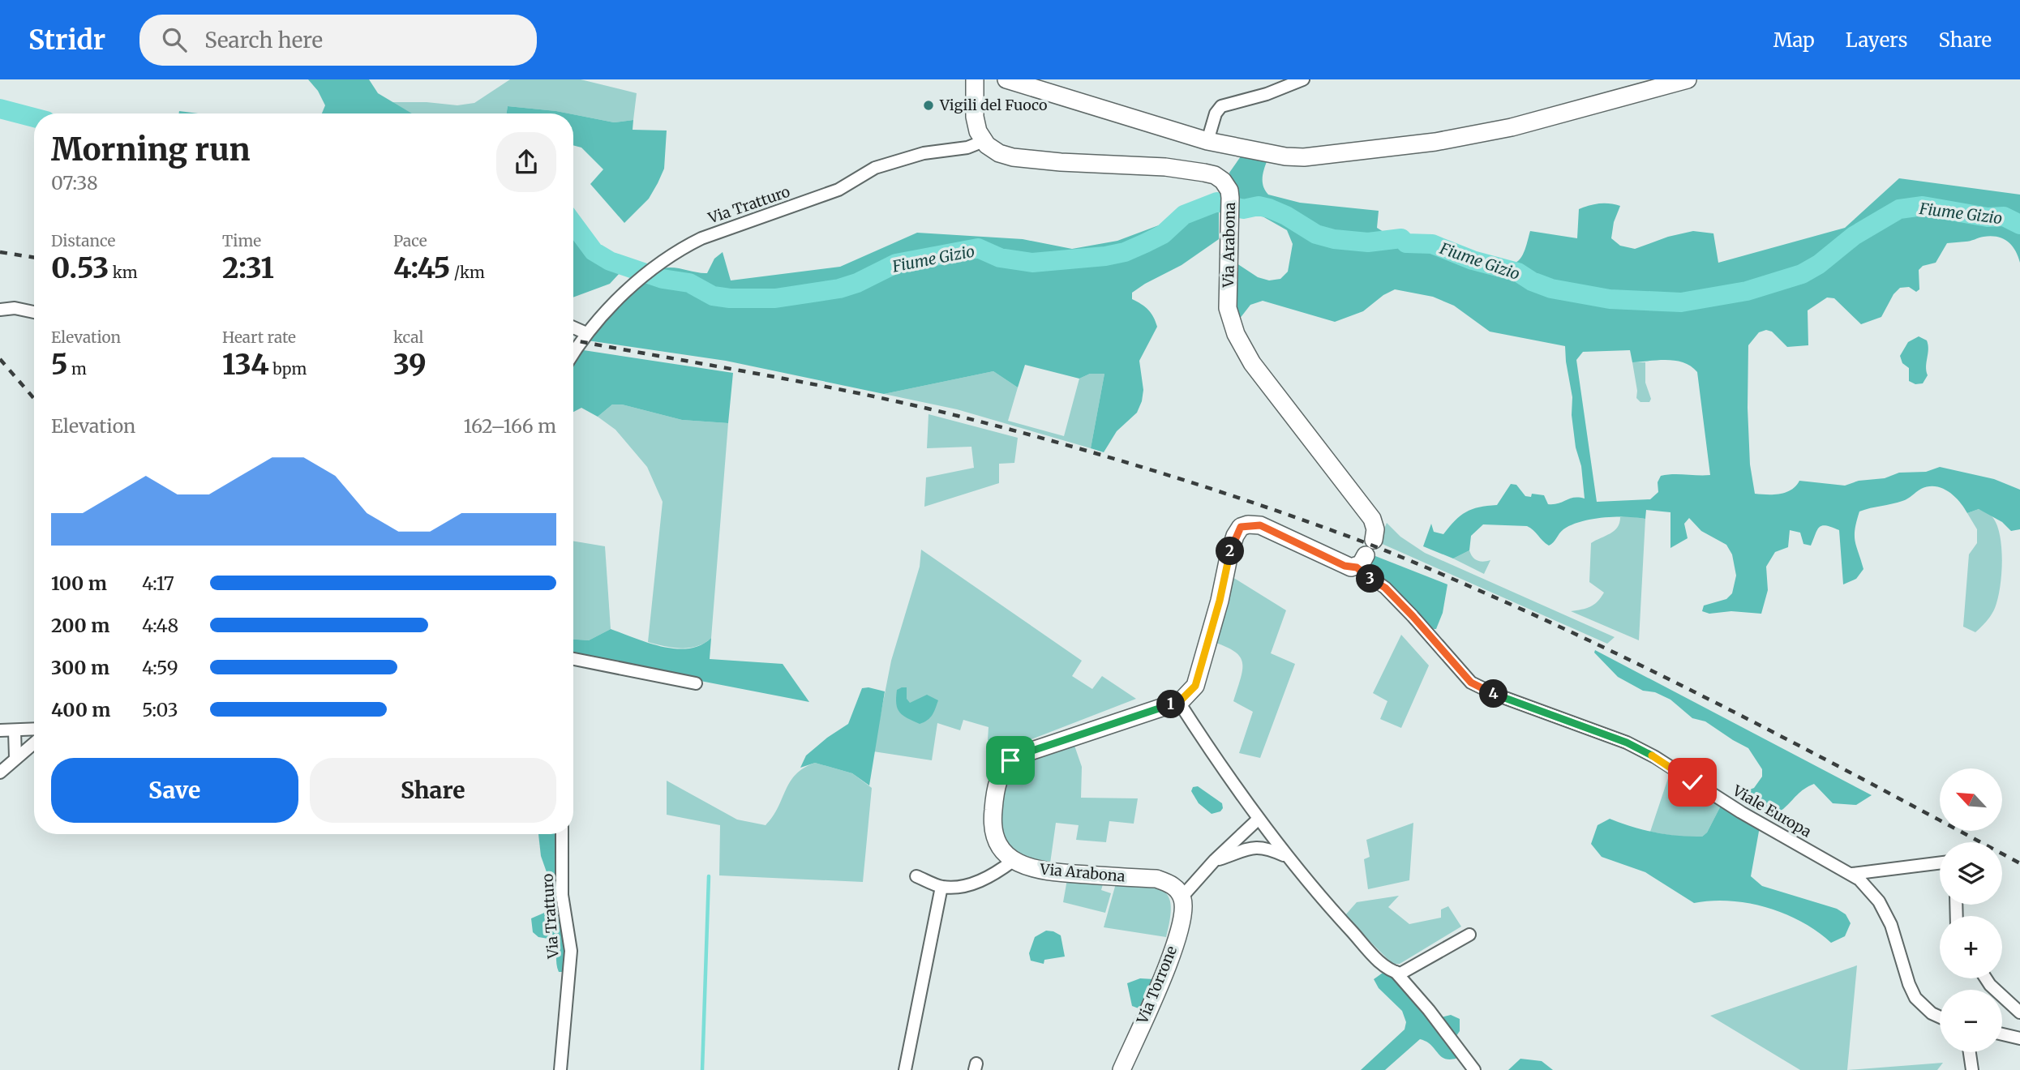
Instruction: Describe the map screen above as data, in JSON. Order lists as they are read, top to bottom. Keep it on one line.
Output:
{"streets":{"main road":["Via Arabona","Via Torrone"],"street":["Via Tratturo","Viale Europa"]},"crossings":[["Via Tratturo","Via Arabona"],["Via Arabona","Viale Europa"],["Via Arabona","Via Torrone"]],"water":["Fiume Gizio"],"places":["Vigili del Fuoco"],"north":"top left","page":{"header":"Stridr","search":"Search here","nav":["Map","Layers","Share"],"heading":["Morning run","07:38"],"stats":[["Distance","0.53 km"],["Time","2:31"],["Pace","4:45 /km"],["Elevation","5 m"],["Heart rate","134 bpm"],["kcal","39"]],"chart":["Elevation","162–166 m"],"pins":["2","3","4","1"],"list":[{"name":"100 m","note":"4:17"},{"name":"200 m","note":"4:48"},{"name":"300 m","note":"4:59"},{"name":"400 m","note":"5:03"}],"buttons":["Save","Share"],"map_buttons":["+","−"]}}
